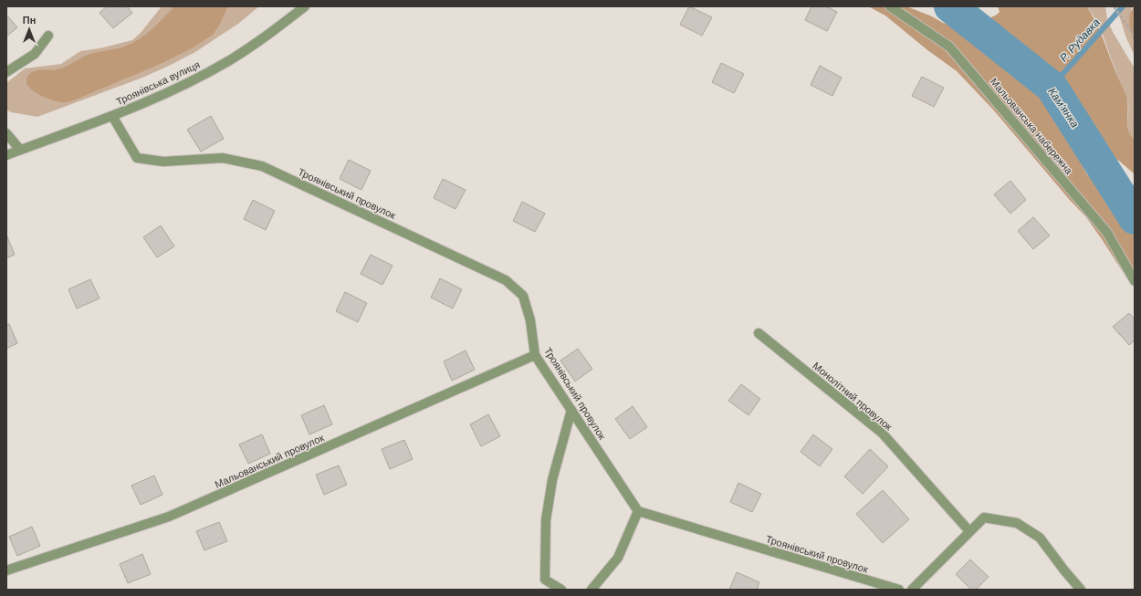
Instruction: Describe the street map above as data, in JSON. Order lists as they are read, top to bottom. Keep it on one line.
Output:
{"streets":{"street":["Троянівська вулиця","Мальованська набережна","Троянівський провулок","Монолітний провулок","Мальованський провулок"]},"crossings":[["Троянівська вулиця","Троянівський провулок"],["Троянівський провулок","Мальованський провулок"]],"water":["Р. Рудавка","Кам'янка"],"north":"top"}
